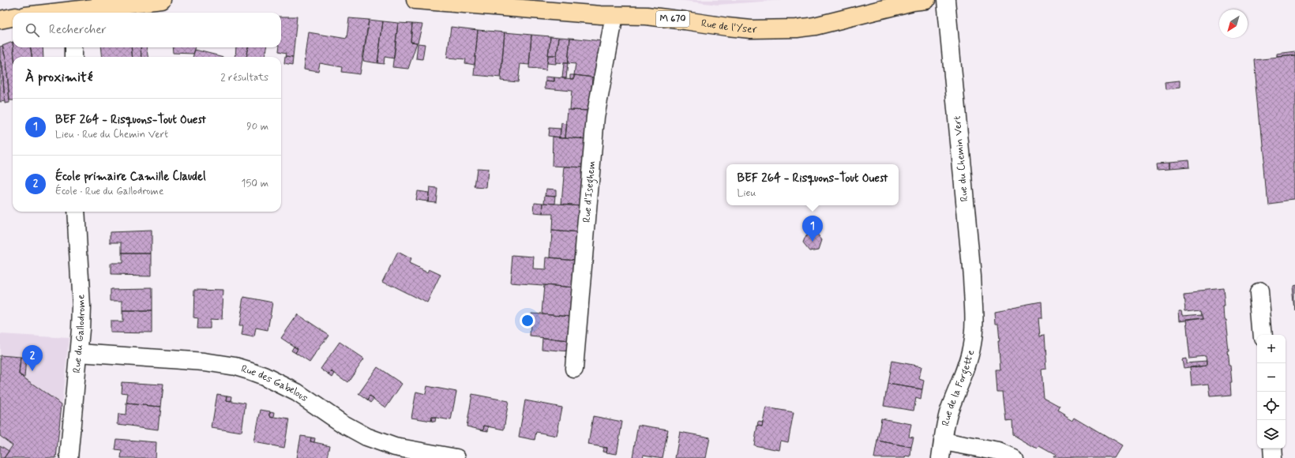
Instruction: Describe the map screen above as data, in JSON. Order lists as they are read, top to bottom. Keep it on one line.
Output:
{"streets":{"main road":["M 670","Rue de l'Yser"],"street":["Rue du Chemin Vert","Rue d'Iseghem","Rue du Gallodrome","Rue des Gabelous","Rue de la Forgette"]},"crossings":[["Rue de l'Yser","Rue d'Iseghem"],["Rue du Chemin Vert","Rue de la Forgette"],["Rue du Gallodrome","Rue des Gabelous"]],"north":"bottom left","page":{"search":"Rechercher","heading":["À proximité","2 résultats"],"list":[{"mark":"1","name":"BEF 264 - Risquons-Tout Ouest","note":"Lieu · Rue du Chemin Vert","value":"90 m"},{"mark":"2","name":"École primaire Camille Claudel","note":"École · Rue du Gallodrome","value":"150 m"}],"popup":["BEF 264 - Risquons-Tout Ouest","Lieu"],"pins":["1","2"],"map_buttons":["+","−"]}}
